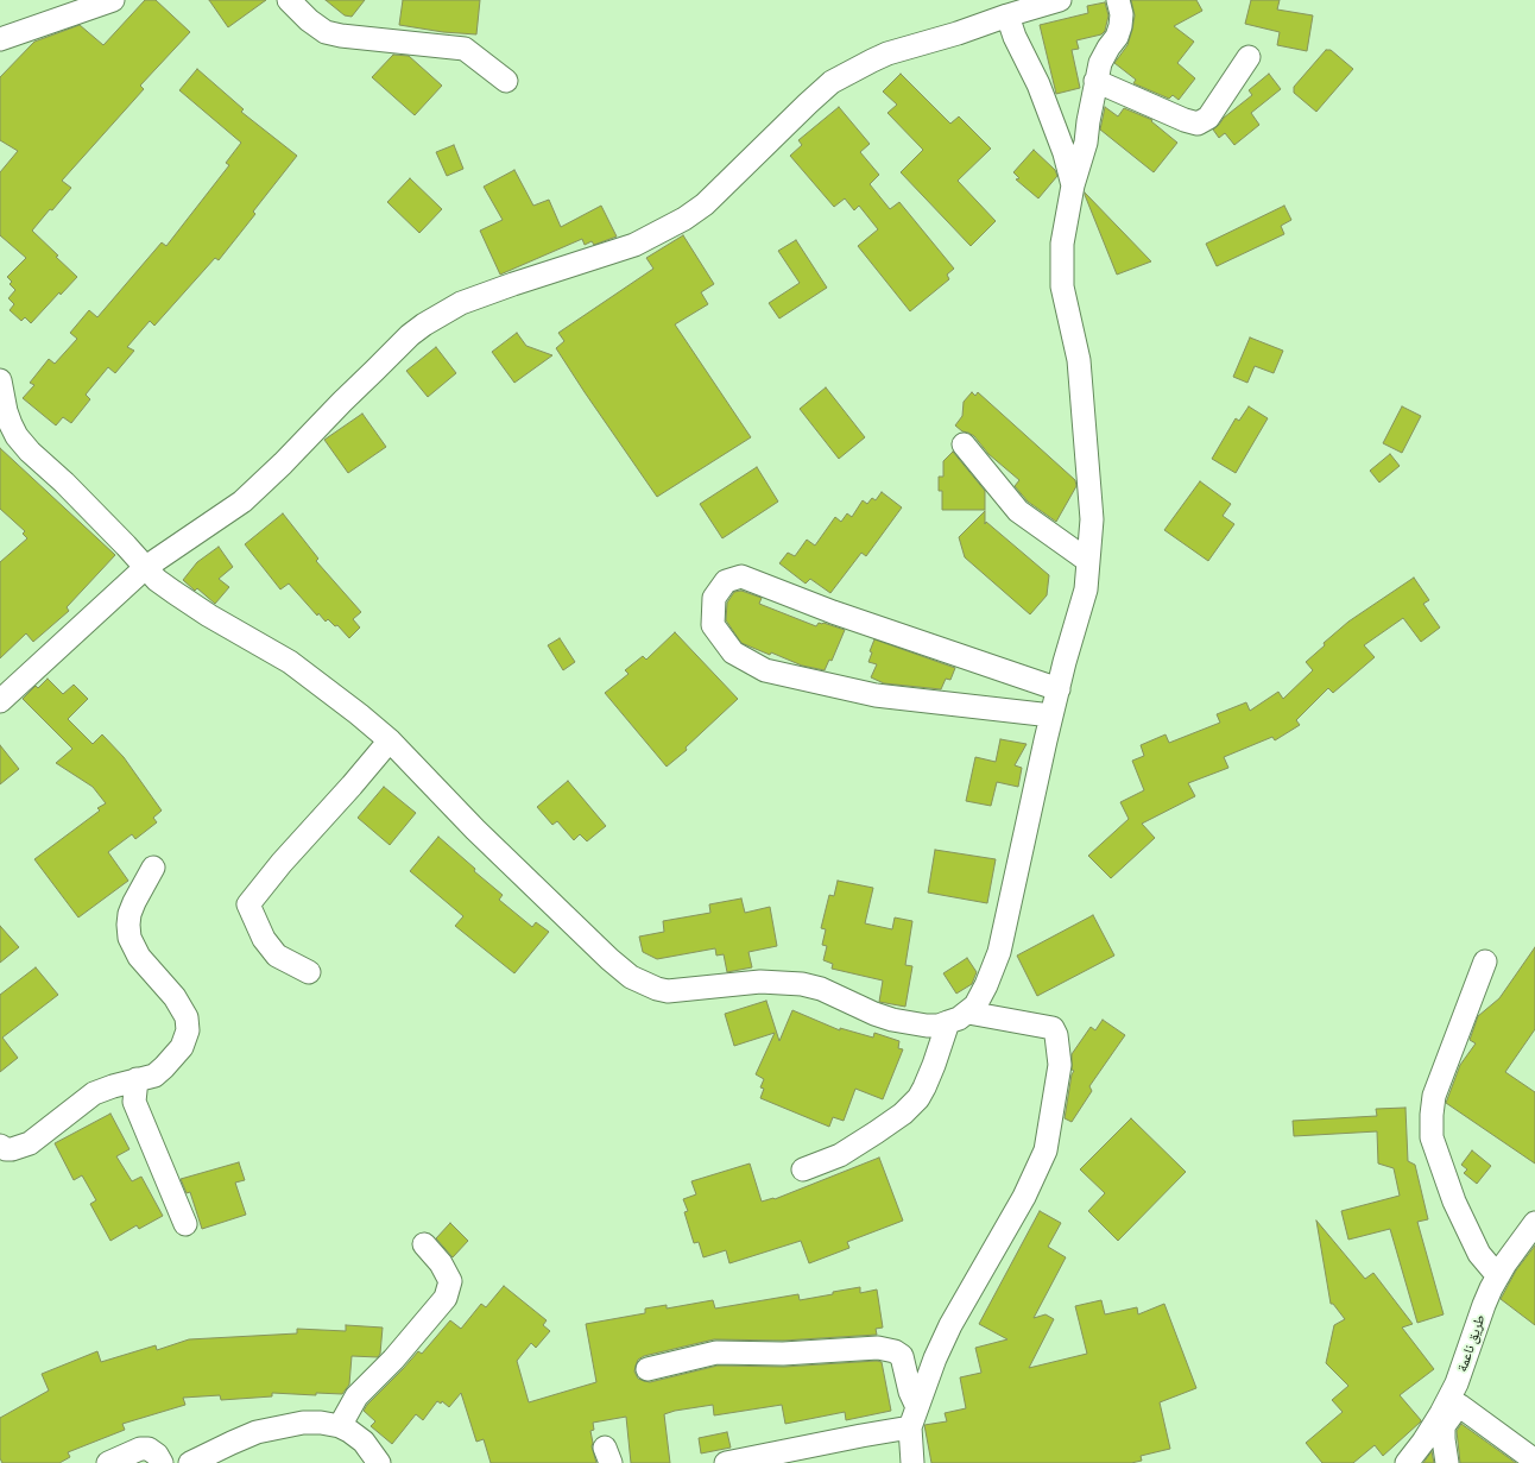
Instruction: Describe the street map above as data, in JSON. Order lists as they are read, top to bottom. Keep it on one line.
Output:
{"streets":{"street":["طريق ناعمة"]}}
